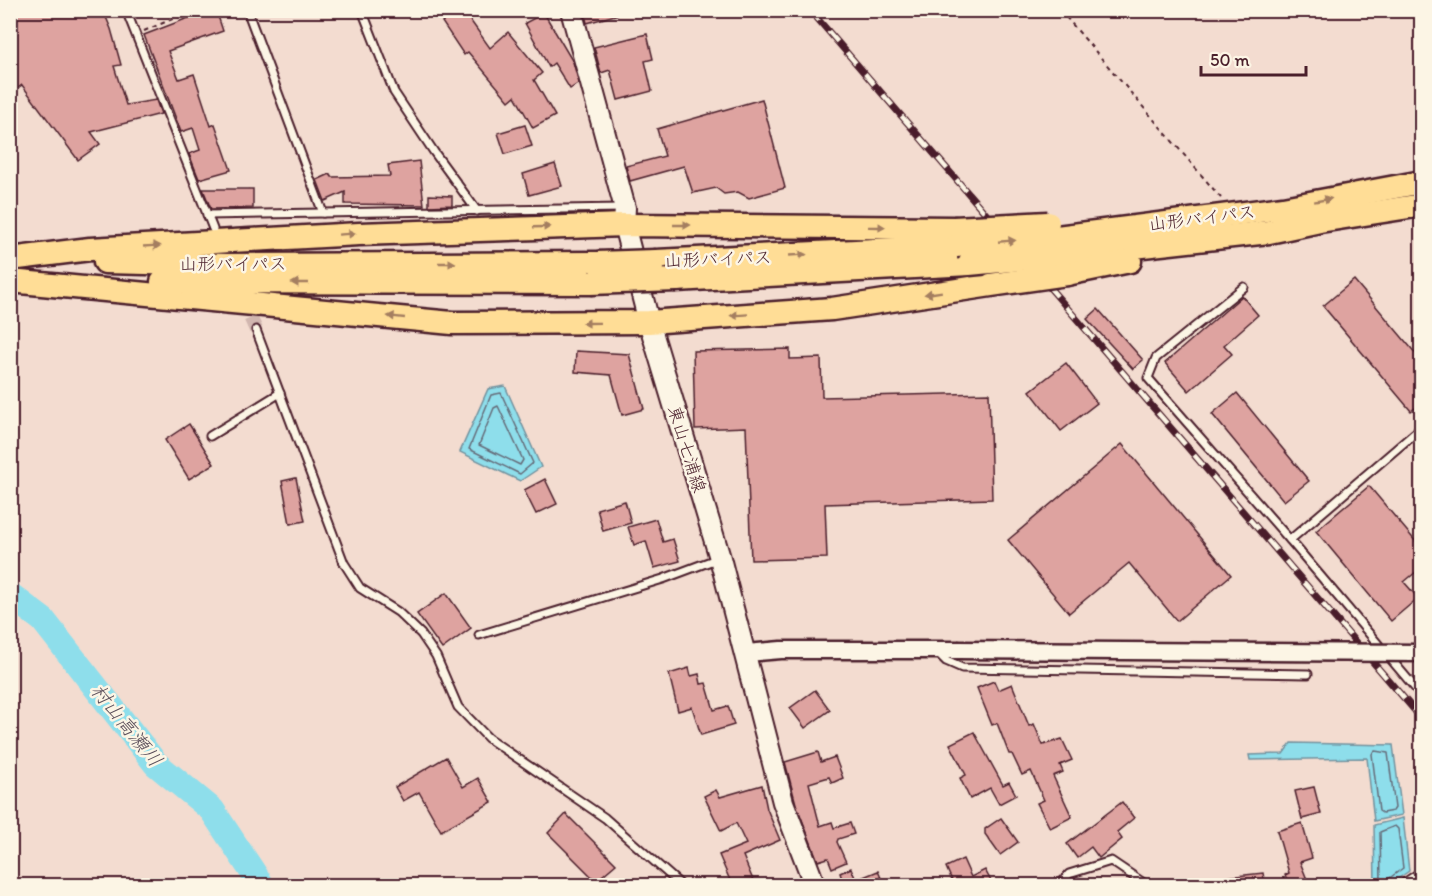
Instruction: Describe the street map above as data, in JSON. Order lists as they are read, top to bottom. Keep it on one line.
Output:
{"streets":{"highway":["山形バイパス"],"main road":["東山七浦線"]},"water":["村山高瀬川"],"scale_bar":"50 m"}
